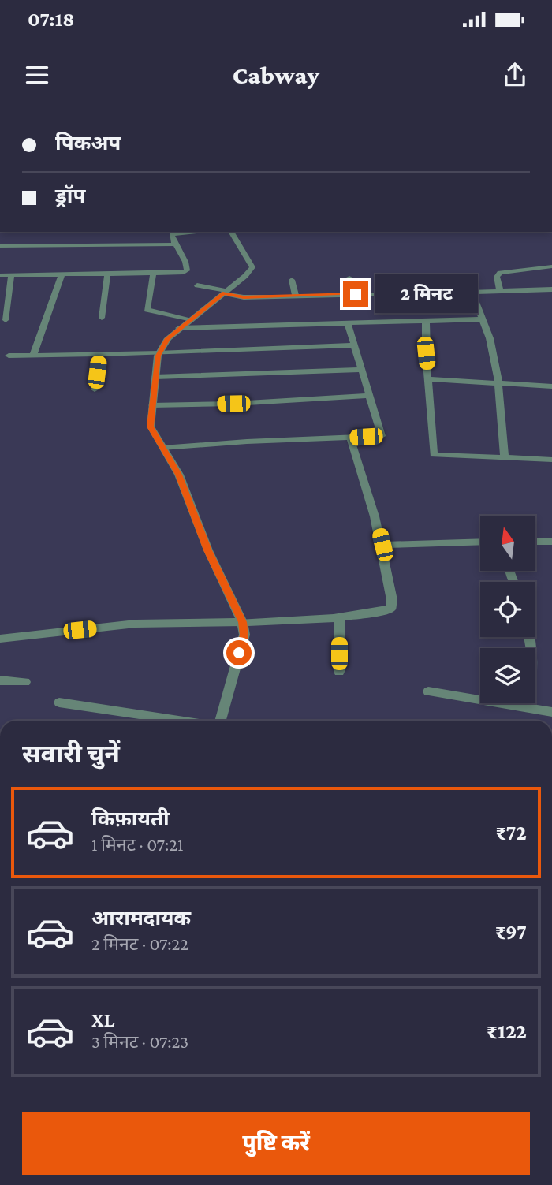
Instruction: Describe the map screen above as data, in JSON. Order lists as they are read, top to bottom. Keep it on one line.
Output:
{"north":"top","page":{"status":"07:18","header":"Cabway","banner":["पिकअप","ड्रॉप"],"bubble":"2 मिनट","heading":"सवारी चुनें","list":[{"name":"किफ़ायती","note":"1 मिनट · 07:21","value":"₹72"},{"name":"आरामदायक","note":"2 मिनट · 07:22","value":"₹97"},{"name":"XL","note":"3 मिनट · 07:23","value":"₹122"}],"buttons":"पुष्टि करें"}}
